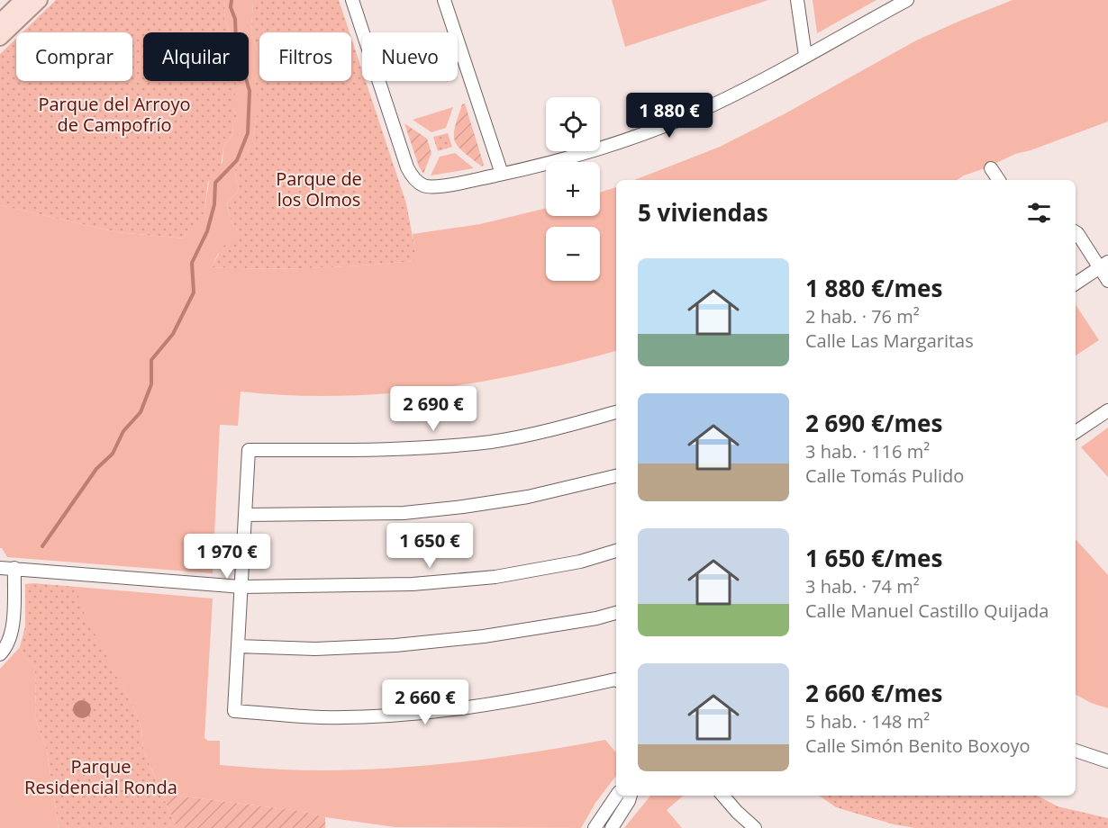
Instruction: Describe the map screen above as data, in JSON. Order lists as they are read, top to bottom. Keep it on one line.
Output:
{"parks":["Parque del Arroyo de Campofrío","Parque de los Olmos","Parque Residencial Ronda"],"page":{"chip":["Comprar","Alquilar","Filtros","Nuevo"],"price":["1 880 €","2 690 €","1 650 €","1 970 €","2 660 €"],"map_buttons":["+","−"],"heading":"5 viviendas","list":[{"name":"1 880 €/mes","note":"2 hab. · 76 m² · Calle Las Margaritas"},{"name":"2 690 €/mes","note":"3 hab. · 116 m² · Calle Tomás Pulido"},{"name":"1 650 €/mes","note":"3 hab. · 74 m² · Calle Manuel Castillo Quijada"},{"name":"2 660 €/mes","note":"5 hab. · 148 m² · Calle Simón Benito Boxoyo"}]}}
